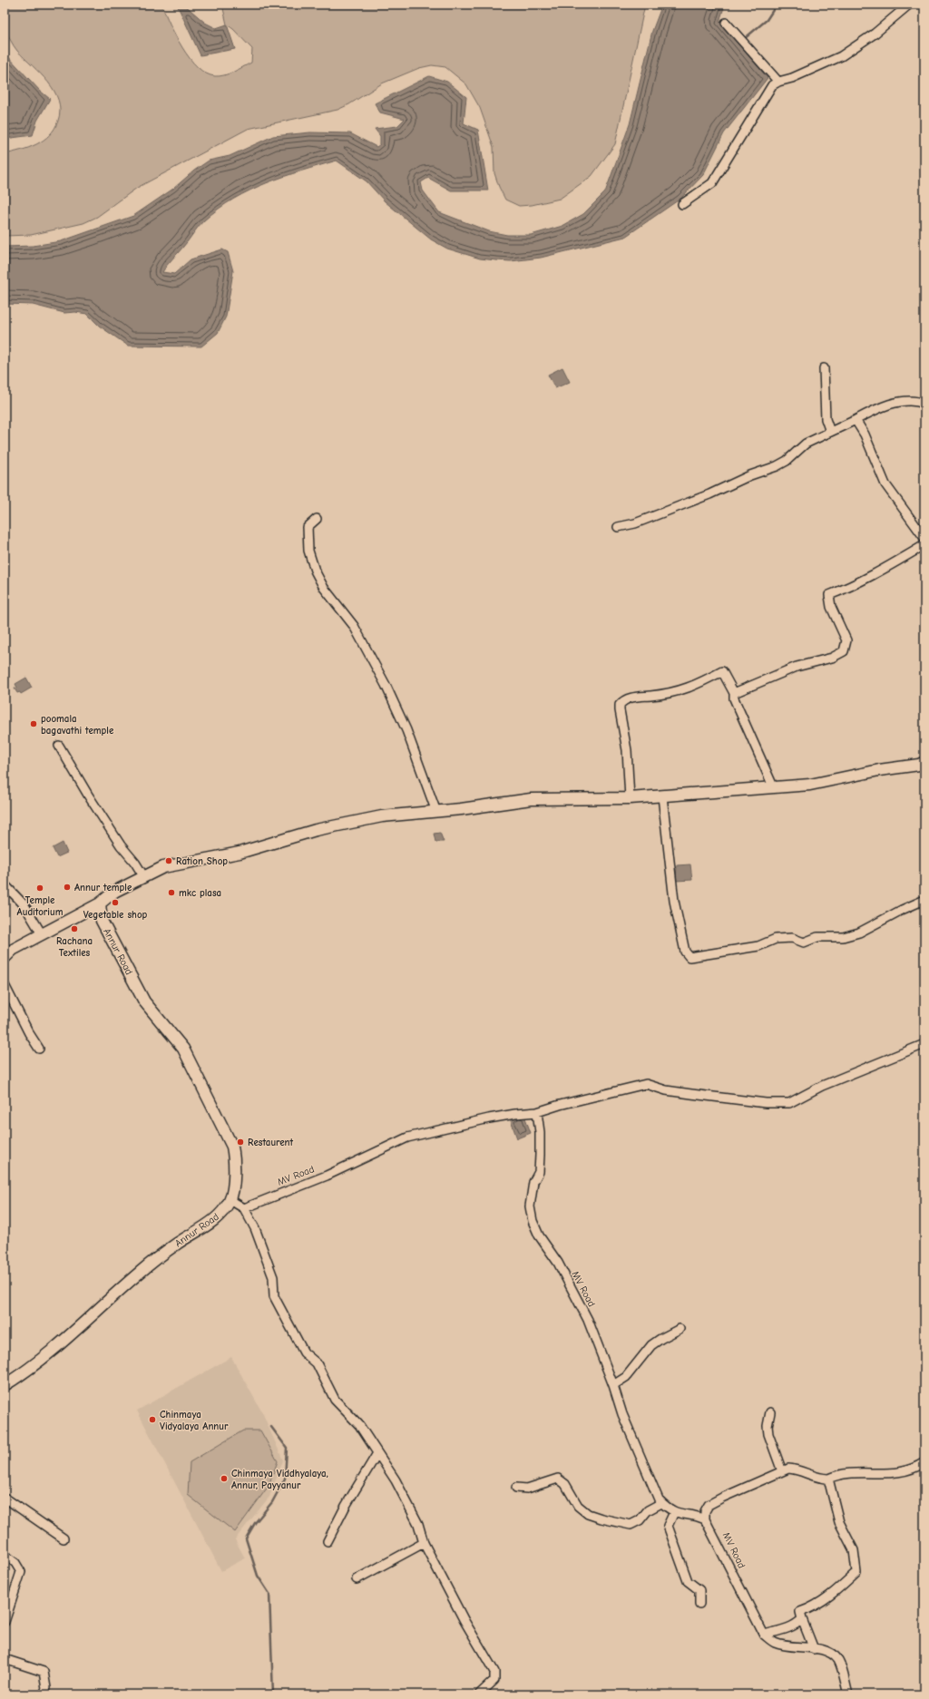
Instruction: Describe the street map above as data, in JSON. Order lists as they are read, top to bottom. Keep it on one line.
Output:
{"streets":{"main road":["Annur Road"],"street":["MV Road"]},"places":["poomala bagavathi temple","Ration Shop","Annur temple","Temple Auditorium","mkc plasa","Vegetable shop","Rachana Textiles","Restaurent","Chinmaya Vidyalaya Annur","Chinmaya Viddhyalaya, Annur, Payyanur"]}
